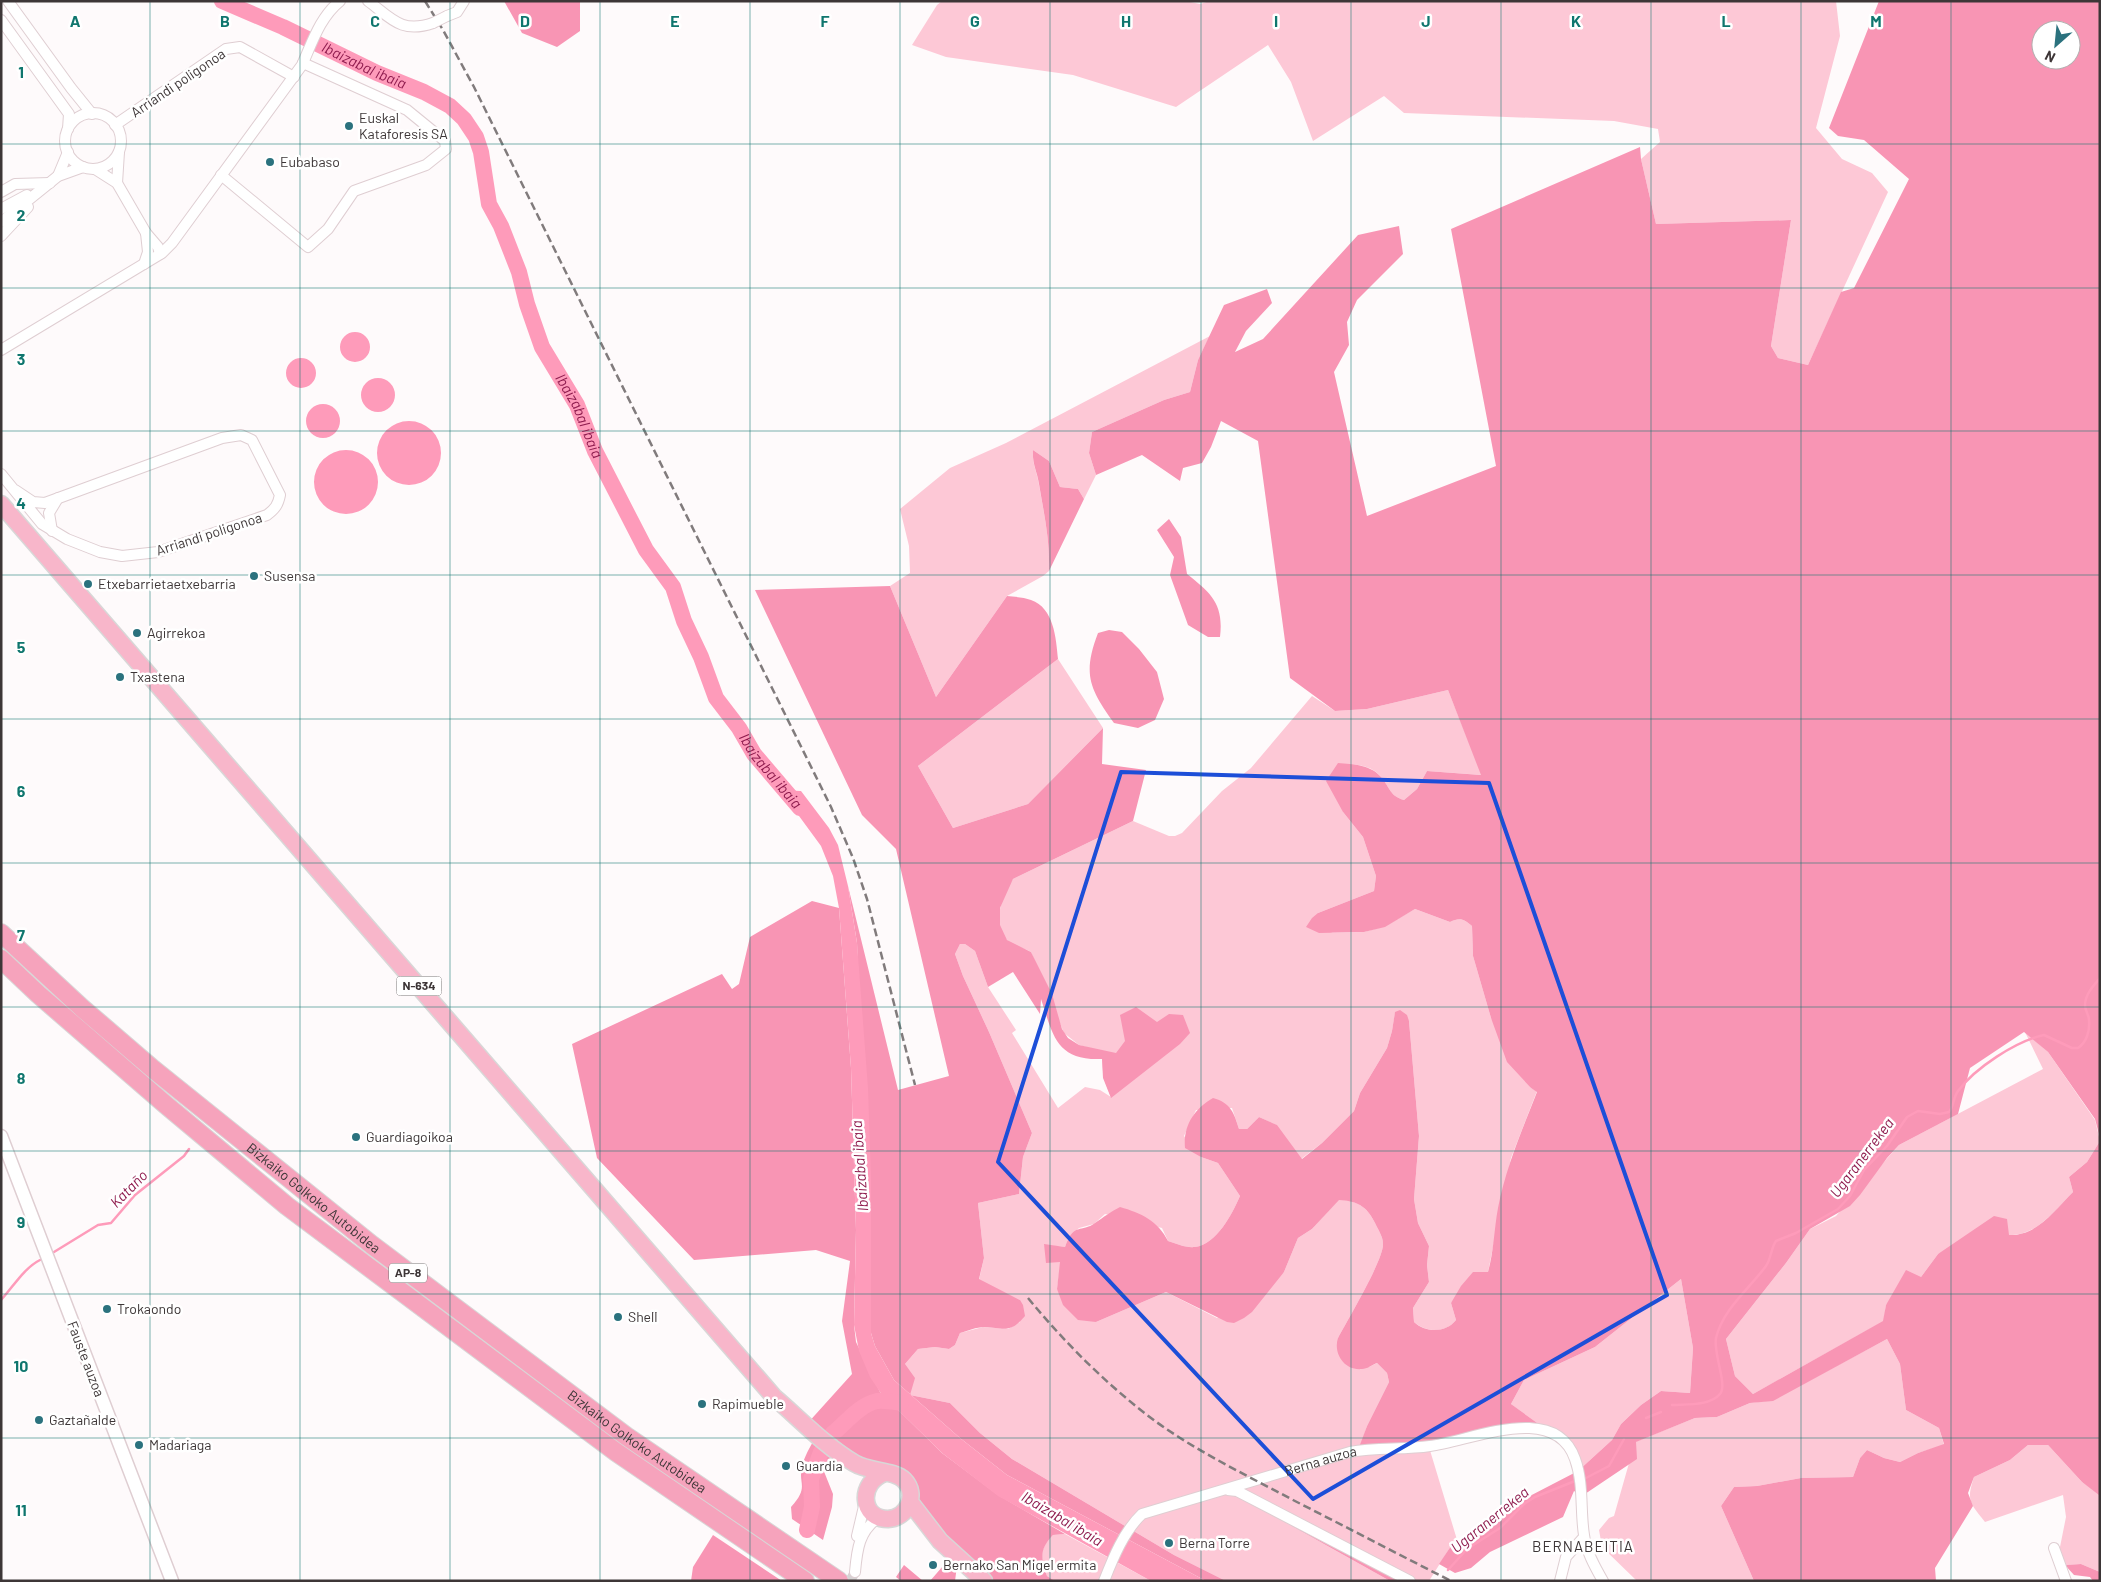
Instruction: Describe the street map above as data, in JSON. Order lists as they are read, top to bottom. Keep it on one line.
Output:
{"streets":{"highway":["N-634","Bizkaiko Golkoko Autobidea","AP-8"],"street":["Arriandi poligonoa","Fauste auzoa","Berna auzoa"]},"districts":["BERNABEITIA"],"water":["Ibaizabal ibaia","Ugaranerrekea","Kataño"],"places":["Euskal Kataforesis SA","Eubabaso","Susensa","Etxebarrietaetxebarria","Agirrekoa","Txastena","Guardiagoikoa","Trokaondo","Shell","Rapimueble","Gaztañalde","Madariaga","Guardia","Berna Torre","Bernako San Migel ermita"],"north":"bottom left","grid":{"columns":["A","B","C","D","E","F","G","H","I","J","K","L","M"],"rows":["1","2","3","4","5","6","7","8","9","10","11"]}}
